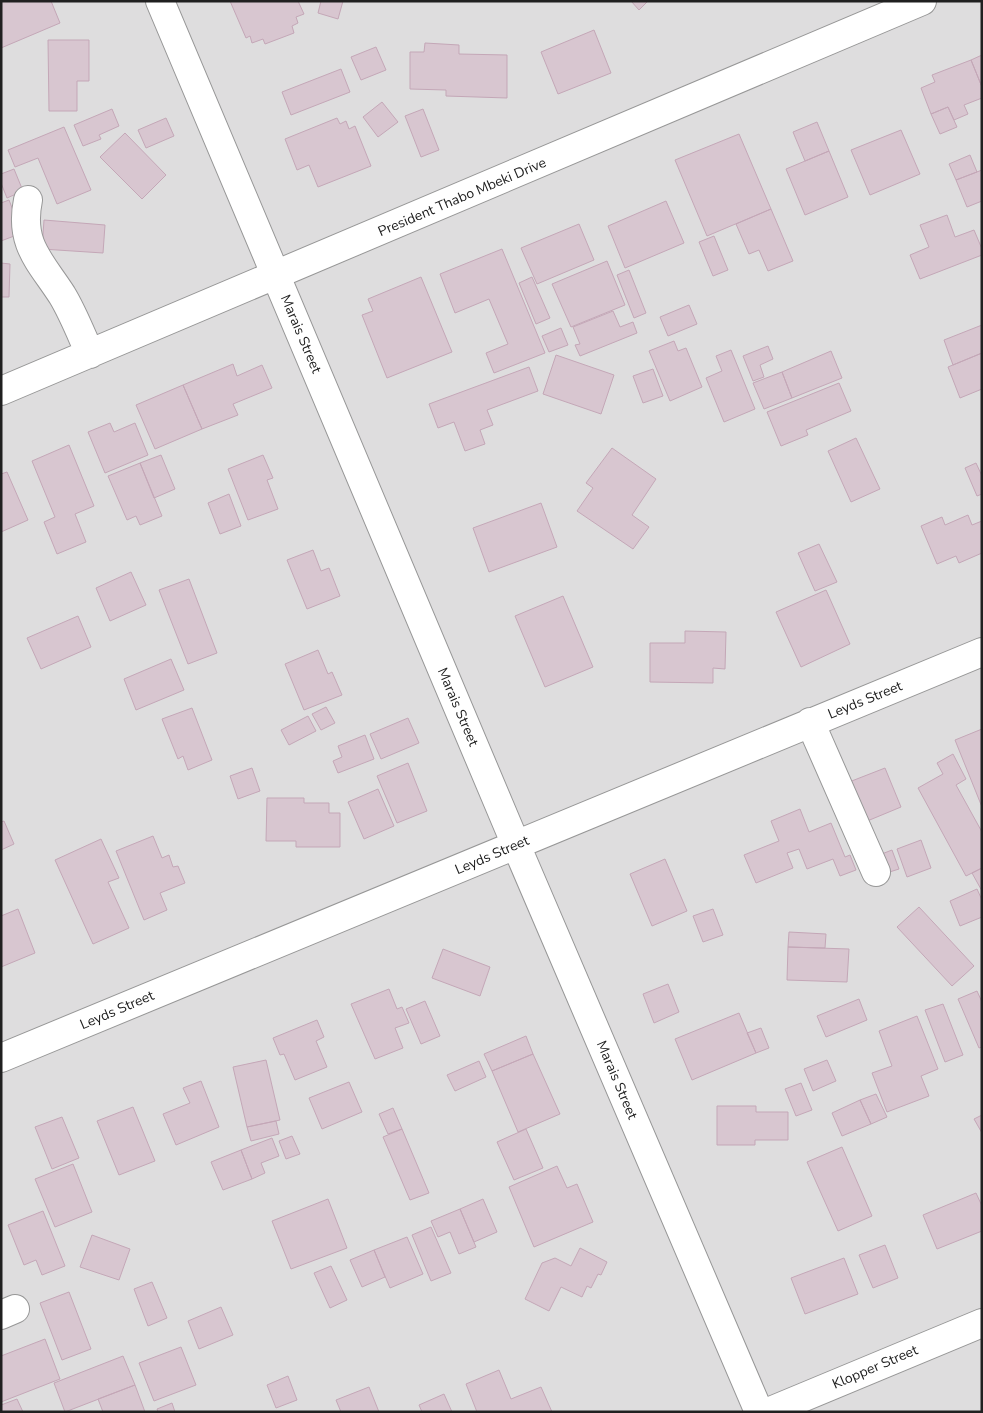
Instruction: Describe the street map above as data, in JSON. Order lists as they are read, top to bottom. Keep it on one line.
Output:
{"streets":{"street":["President Thabo Mbeki Drive","Marais Street","Leyds Street","Klopper Street"]},"crossings":[["President Thabo Mbeki Drive","Marais Street"],["Marais Street","Leyds Street"]]}
